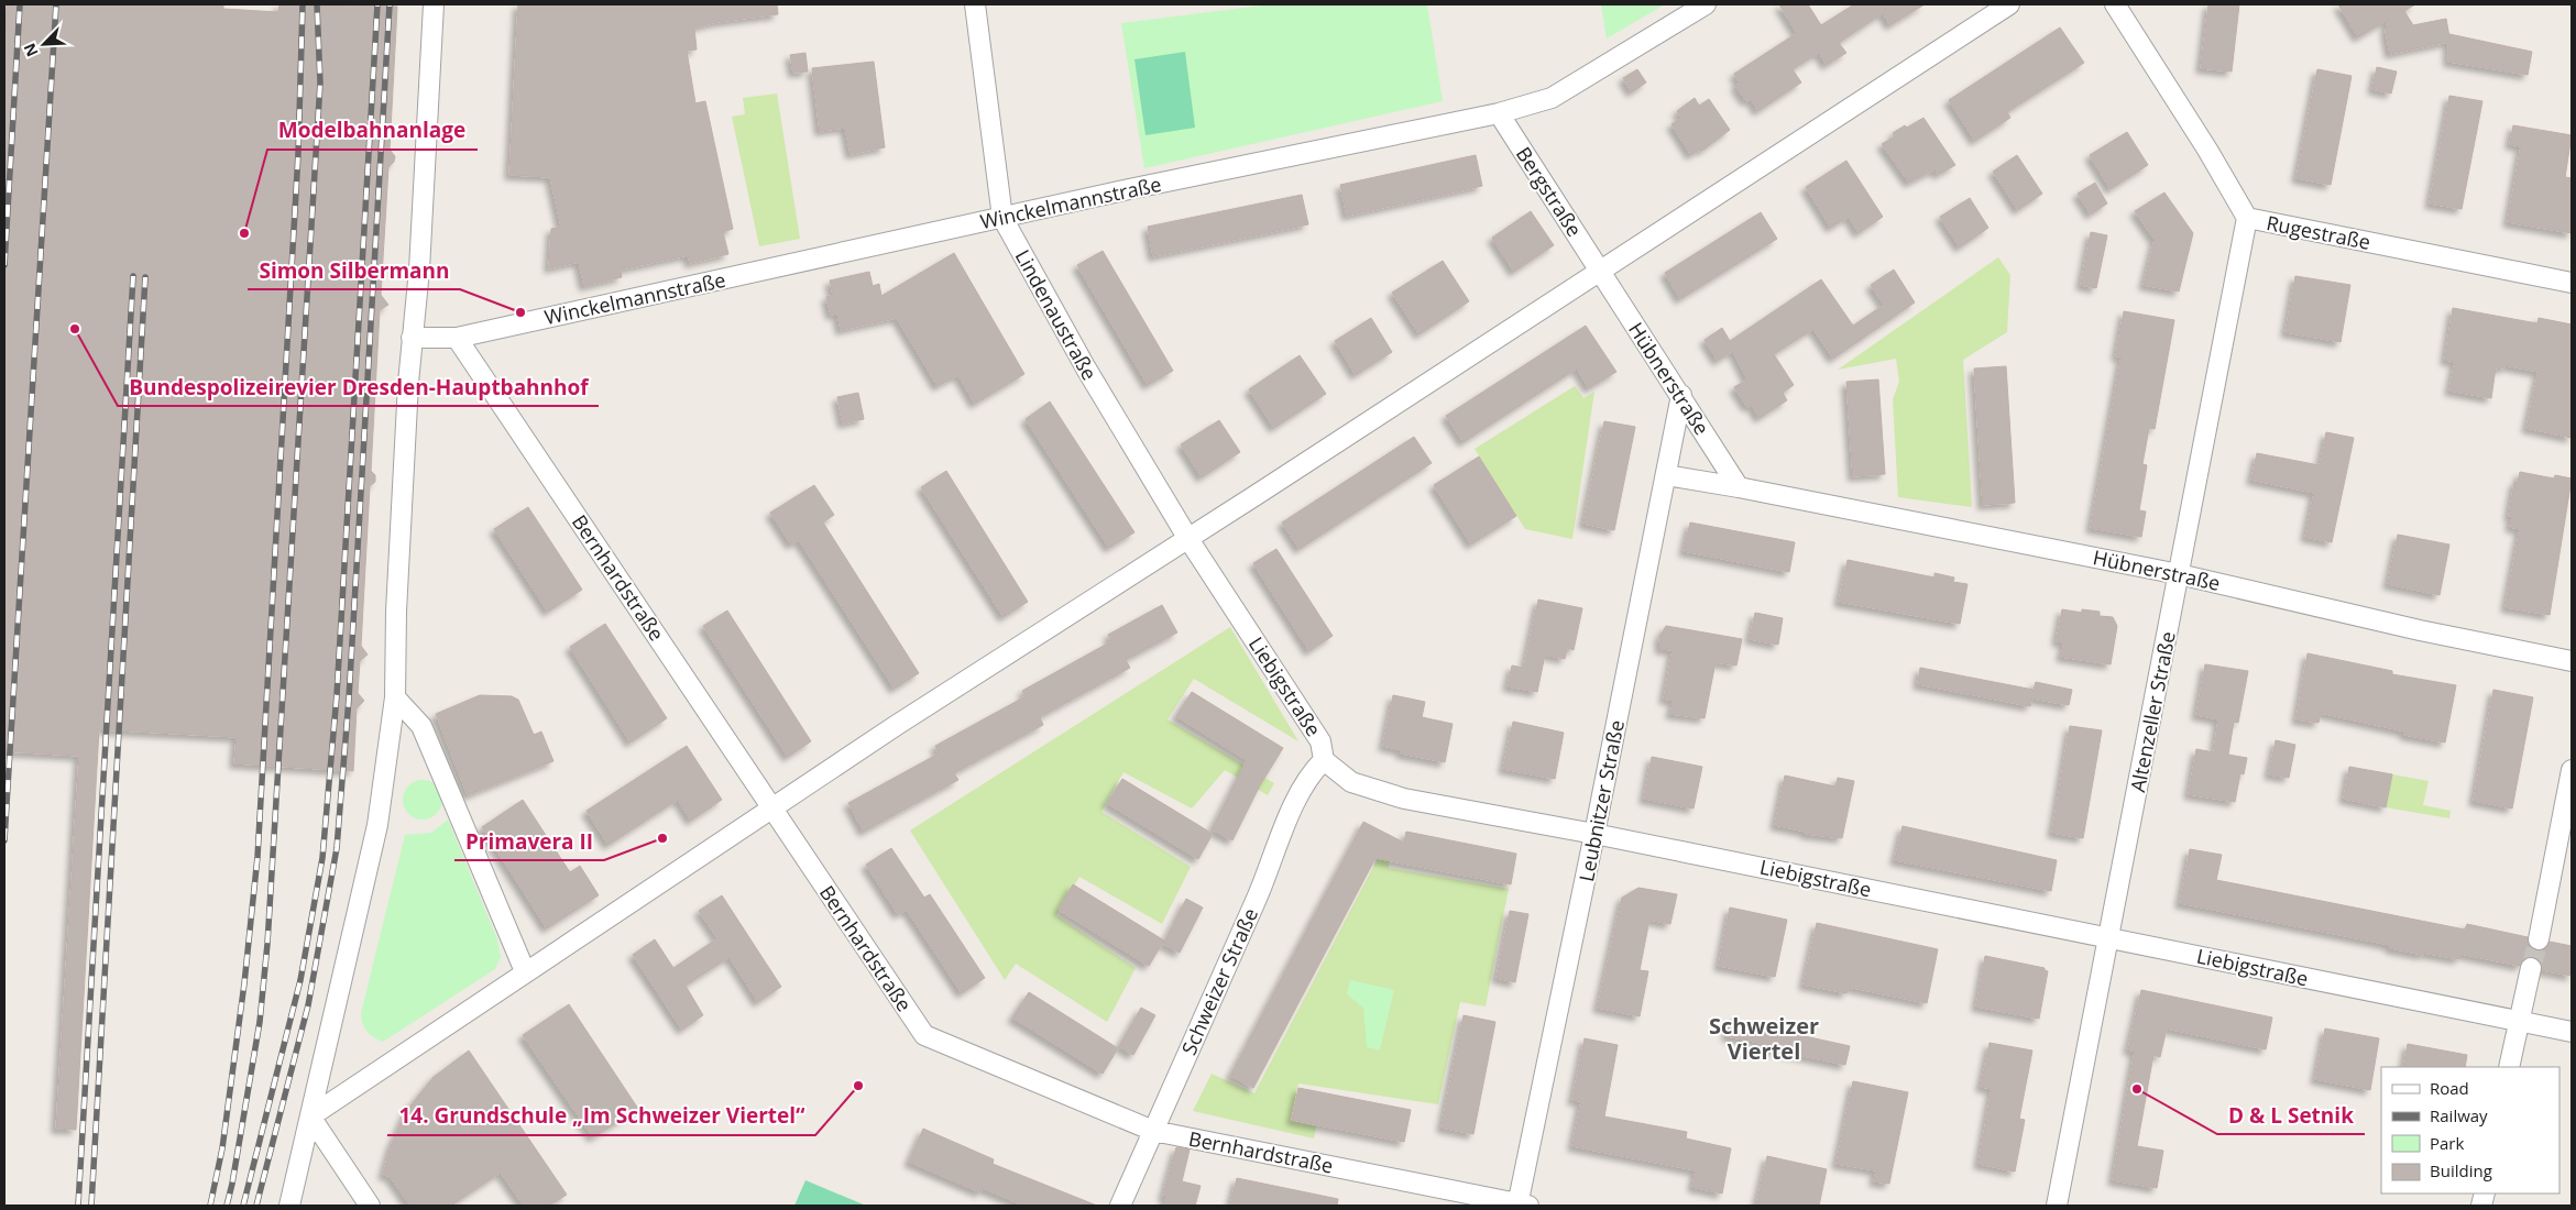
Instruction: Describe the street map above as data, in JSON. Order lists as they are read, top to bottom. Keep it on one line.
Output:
{"streets":{"street":["Bergstraße","Winckelmannstraße","Rugestraße","Lindenaustraße","Hübnerstraße","Bernhardstraße","Liebigstraße","Altenzeller Straße","Leubnitzer Straße","Schweizer Straße"]},"crossings":[["Bergstraße","Winckelmannstraße"],["Bergstraße","Hübnerstraße"],["Winckelmannstraße","Lindenaustraße"],["Winckelmannstraße","Bernhardstraße"],["Rugestraße","Altenzeller Straße"],["Lindenaustraße","Liebigstraße"],["Hübnerstraße","Altenzeller Straße"],["Hübnerstraße","Leubnitzer Straße"],["Bernhardstraße","Leubnitzer Straße"],["Bernhardstraße","Schweizer Straße"],["Liebigstraße","Altenzeller Straße"],["Liebigstraße","Leubnitzer Straße"],["Liebigstraße","Schweizer Straße"]],"districts":["Schweizer Viertel"],"places":["Modelbahnanlage","Simon Silbermann","Bundespolizeirevier Dresden-Hauptbahnhof","Primavera II","14. Grundschule „Im Schweizer Viertel“","D & L Setnik"],"legend":["Road","Railway","Park","Building"],"north":"bottom left"}
